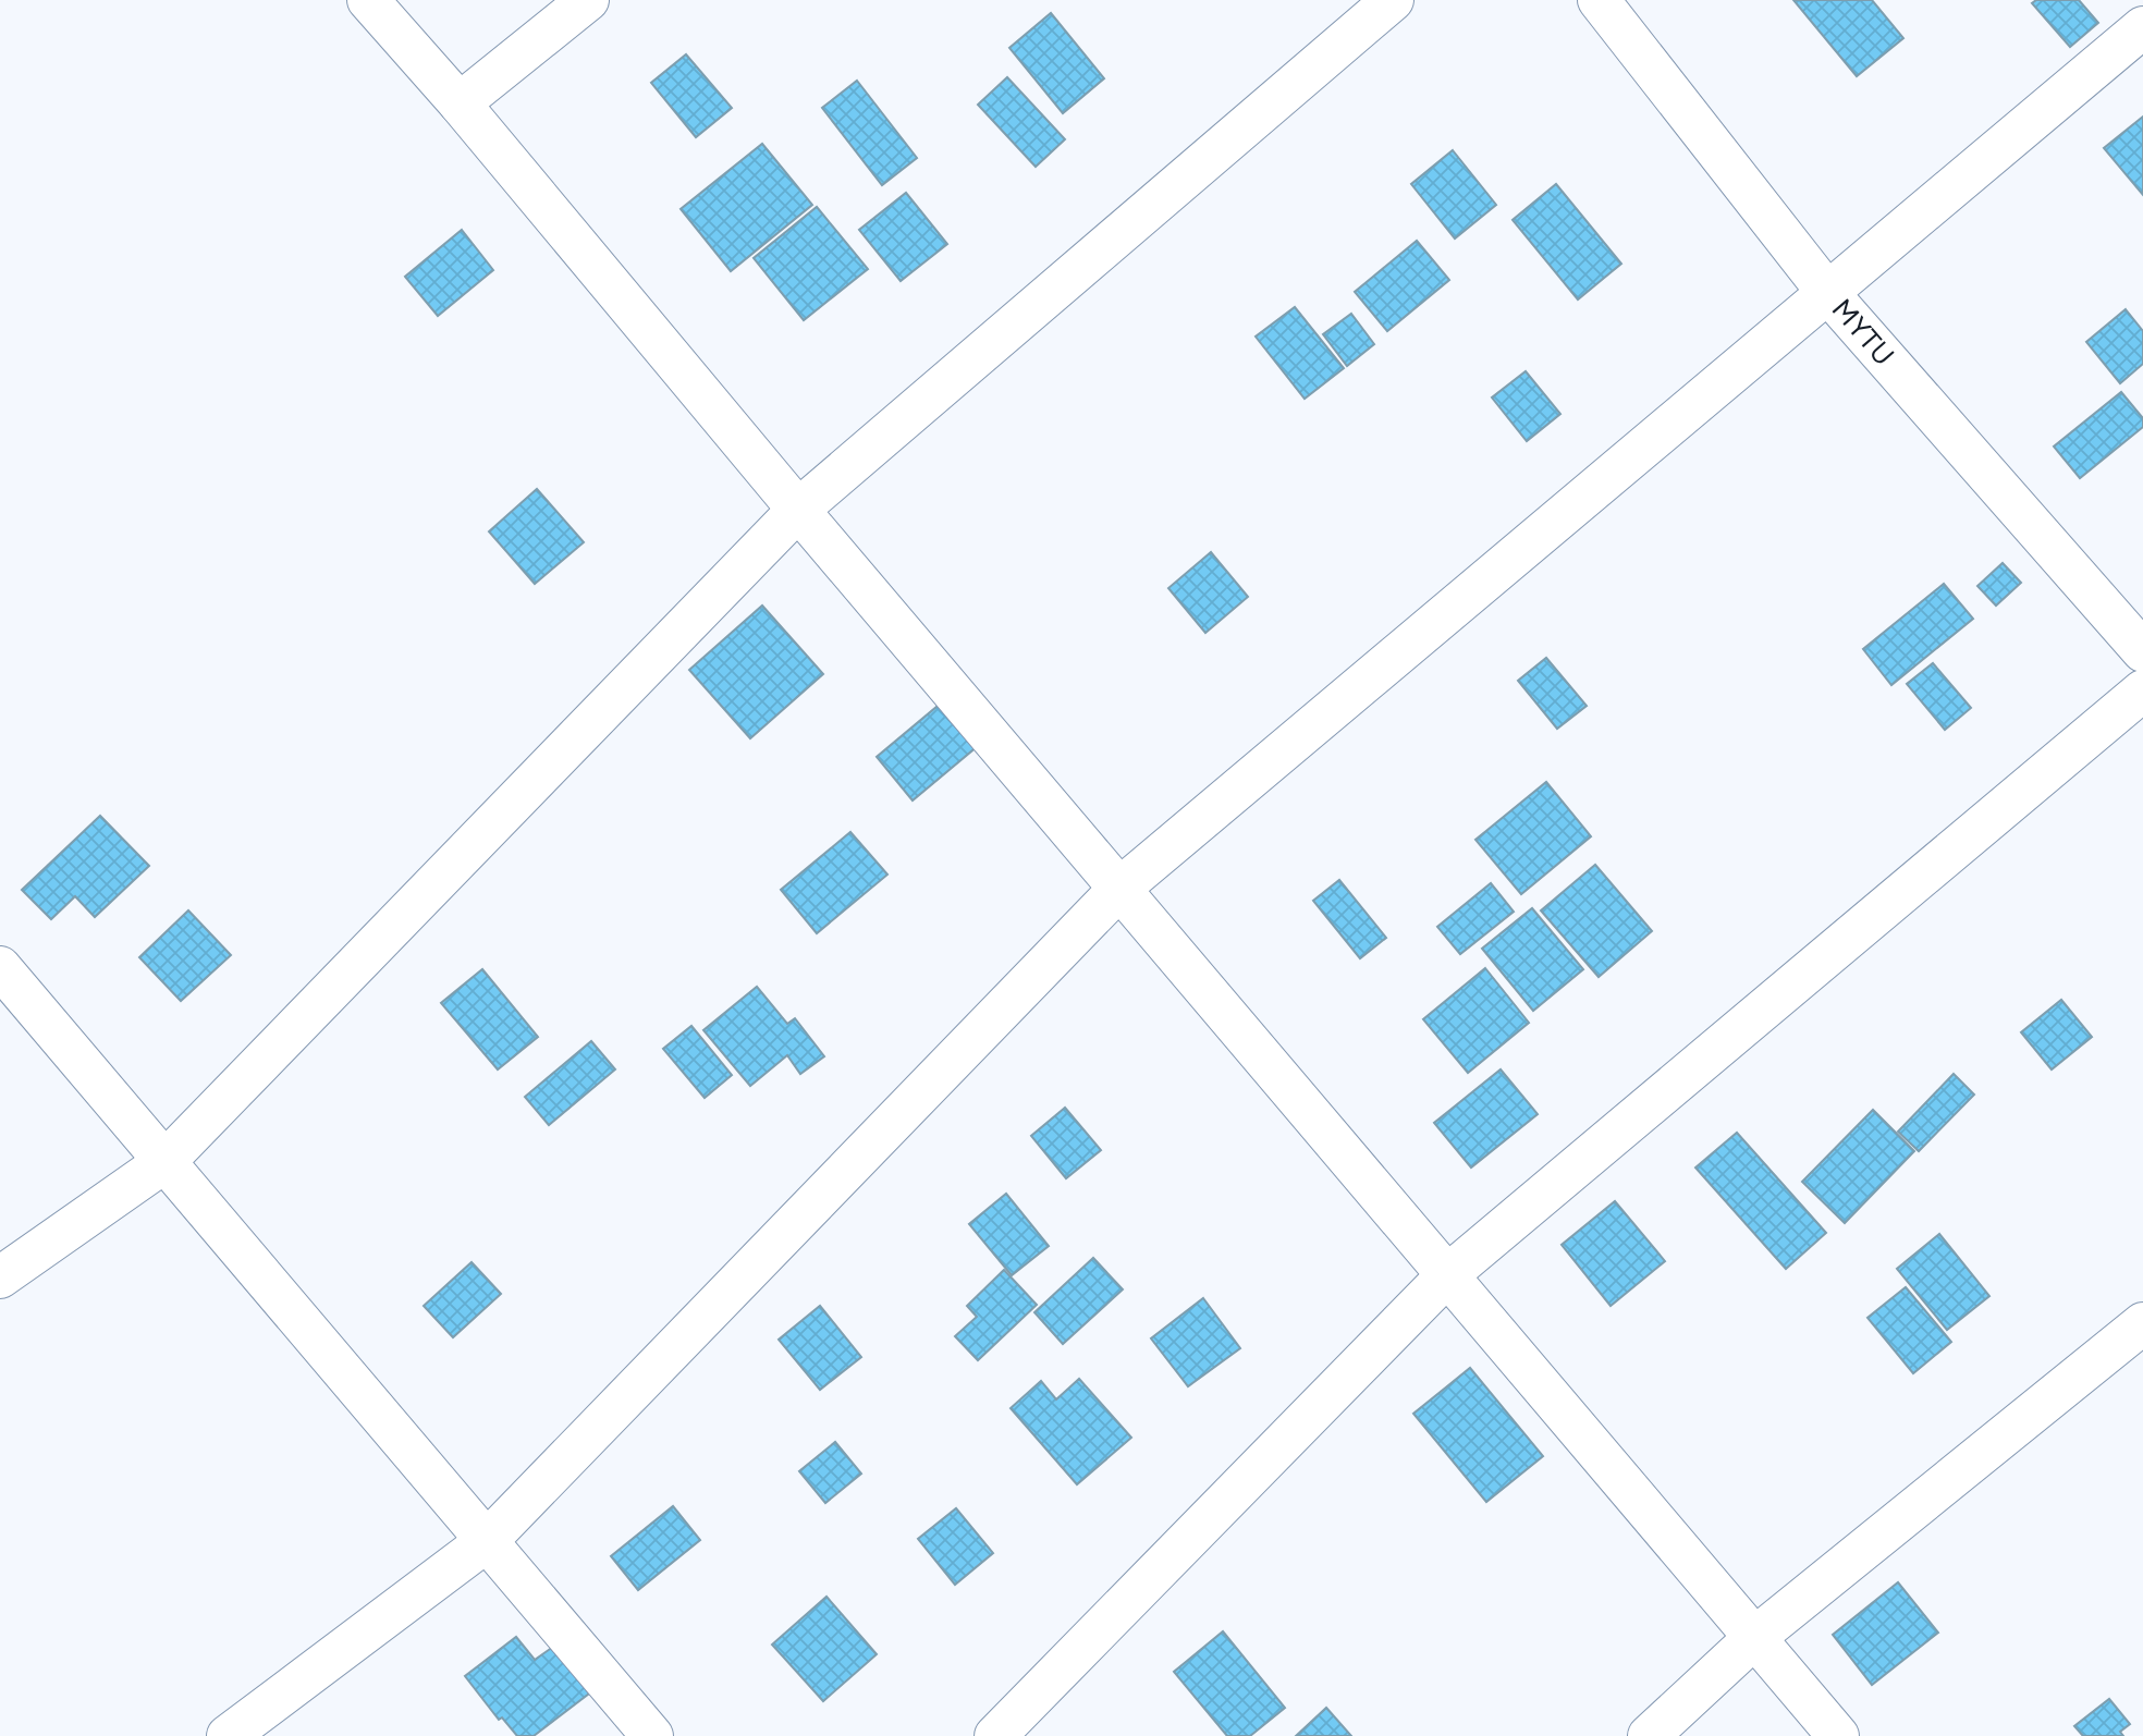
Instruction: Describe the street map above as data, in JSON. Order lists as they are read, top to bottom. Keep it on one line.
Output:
{"streets":{"street":["MYTU"]}}
